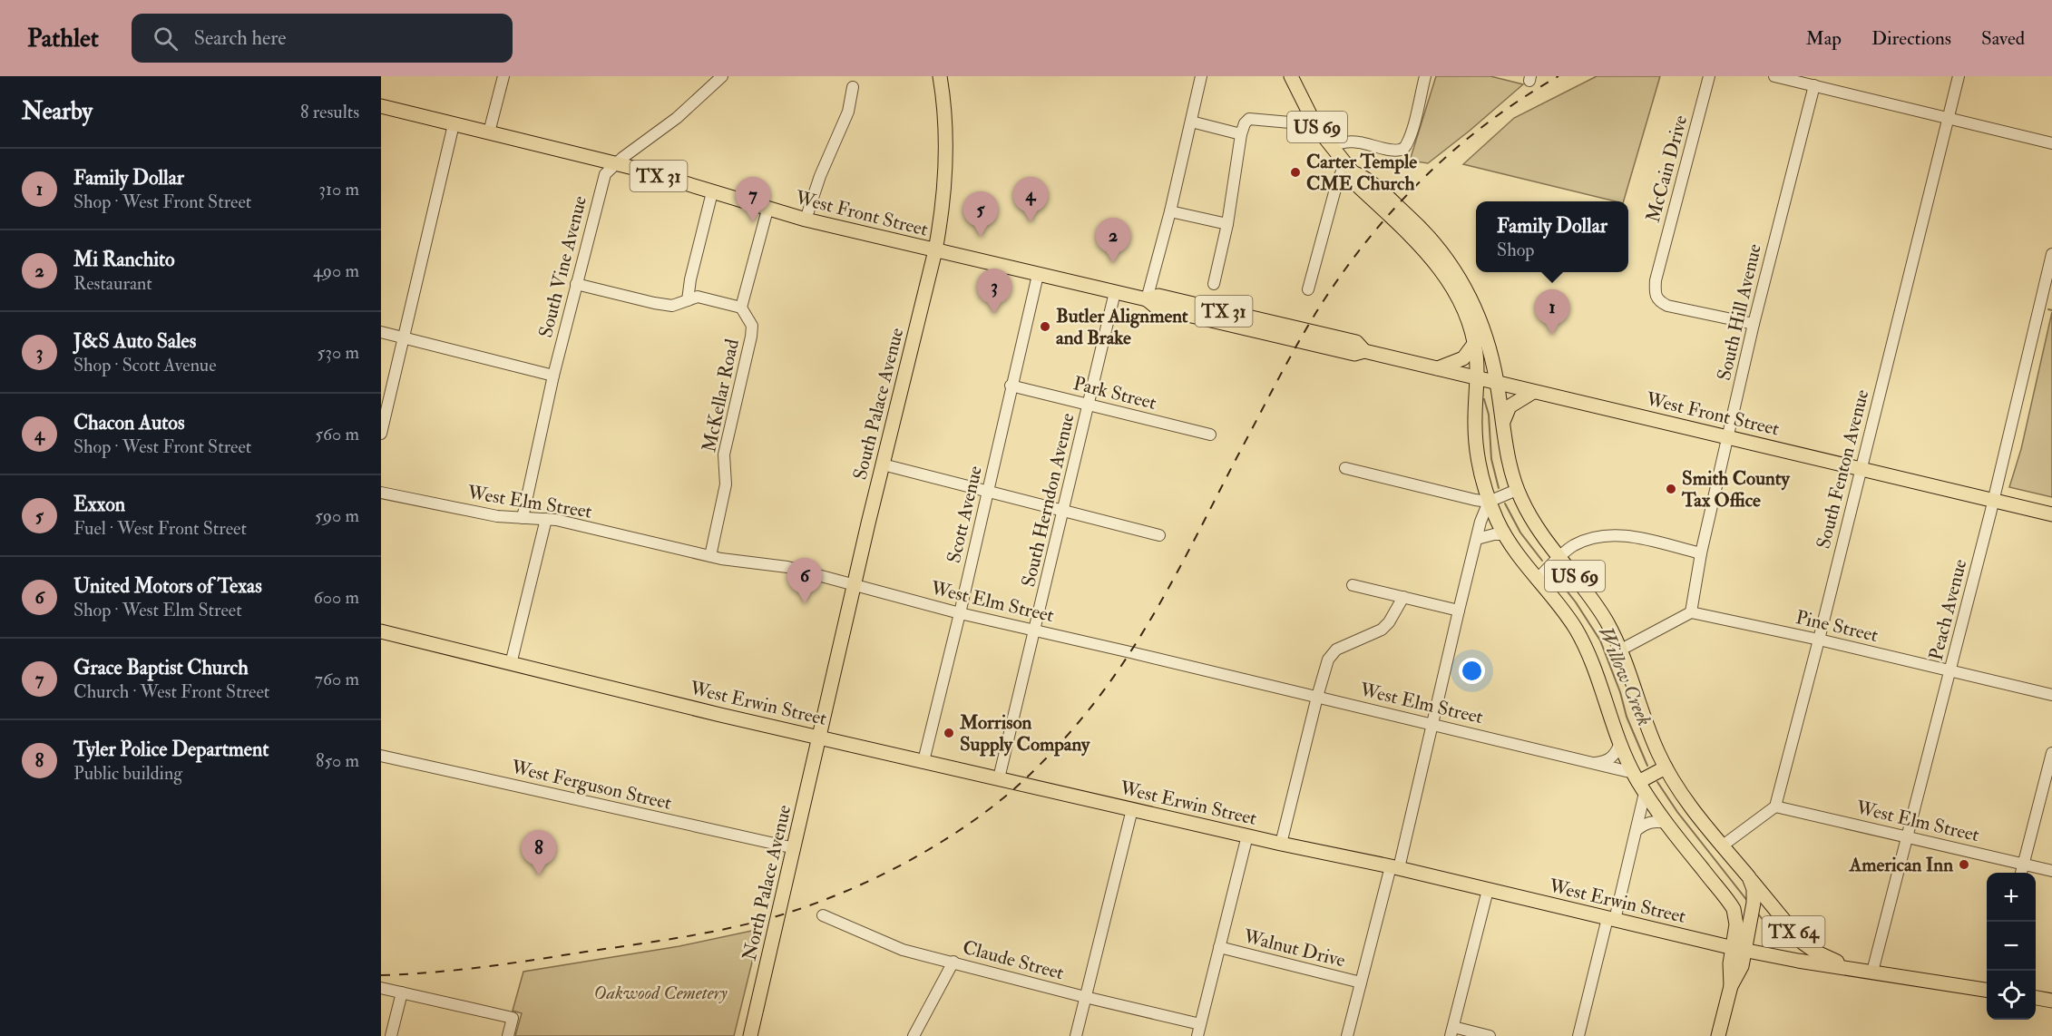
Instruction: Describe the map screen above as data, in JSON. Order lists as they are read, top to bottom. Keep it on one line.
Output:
{"streets":{"main road":["US 69","TX 31","West Front Street","South Palace Avenue","West Erwin Street","North Palace Avenue","TX 64"],"street":["McCain Drive","South Vine Avenue","South Hill Avenue","Park Street","McKellar Road","South Fenton Avenue","South Herndon Avenue","West Elm Street","Scott Avenue","Peach Avenue","Pine Street","West Ferguson Street","Walnut Drive","Claude Street"]},"crossings":[["US 69","West Front Street"],["US 69","West Elm Street"],["US 69","West Erwin Street"],["US 69","TX 64"],["McCain Drive","South Hill Avenue"],["West Front Street","South Vine Avenue"],["West Front Street","South Hill Avenue"],["West Front Street","South Palace Avenue"],["West Front Street","South Fenton Avenue"],["West Front Street","South Herndon Avenue"],["West Front Street","Scott Avenue"],["West Front Street","Peach Avenue"],["South Vine Avenue","West Elm Street"],["South Hill Avenue","Pine Street"],["Park Street","South Herndon Avenue"],["Park Street","Scott Avenue"],["McKellar Road","West Elm Street"],["South Palace Avenue","West Elm Street"],["South Palace Avenue","West Erwin Street"],["South Palace Avenue","North Palace Avenue"],["South Fenton Avenue","West Elm Street"],["South Fenton Avenue","Pine Street"],["South Herndon Avenue","West Elm Street"],["South Herndon Avenue","West Erwin Street"],["West Elm Street","Scott Avenue"],["West Elm Street","Peach Avenue"],["Scott Avenue","West Erwin Street"],["Peach Avenue","Pine Street"],["Peach Avenue","West Erwin Street"],["West Erwin Street","North Palace Avenue"],["West Erwin Street","TX 64"],["West Ferguson Street","North Palace Avenue"]],"water":["Willow Creek"],"parks":["Oakwood Cemetery"],"places":["Carter Temple CME Church","Butler Alignment and Brake","Smith County Tax Office","Morrison Supply Company","American Inn"],"page":{"header":"Pathlet","search":"Search here","nav":["Map","Directions","Saved"],"heading":["Nearby","8 results"],"list":[{"mark":"1","name":"Family Dollar","note":"Shop · West Front Street","value":"310 m"},{"mark":"2","name":"Mi Ranchito","note":"Restaurant","value":"490 m"},{"mark":"3","name":"J&S Auto Sales","note":"Shop · Scott Avenue","value":"530 m"},{"mark":"4","name":"Chacon Autos","note":"Shop · West Front Street","value":"560 m"},{"mark":"5","name":"Exxon","note":"Fuel · West Front Street","value":"590 m"},{"mark":"6","name":"United Motors of Texas","note":"Shop · West Elm Street","value":"600 m"},{"mark":"7","name":"Grace Baptist Church","note":"Church · West Front Street","value":"760 m"},{"mark":"8","name":"Tyler Police Department","note":"Public building","value":"850 m"}],"pins":["4","7","5","2","3","1","6","8"],"popup":["Family Dollar","Shop"],"map_buttons":["+","−"]}}
